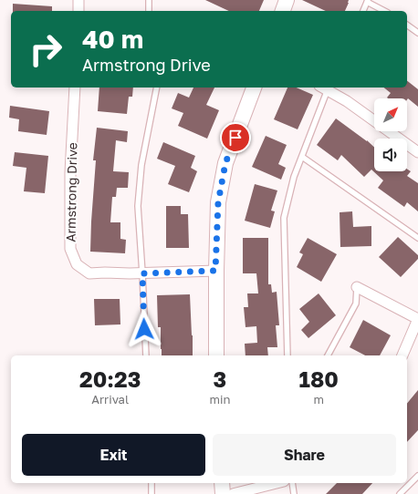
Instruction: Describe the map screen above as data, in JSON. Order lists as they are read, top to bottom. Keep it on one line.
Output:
{"streets":{"street":["Armstrong Drive"]},"north":"top right","page":{"turn":["40 m","Armstrong Drive"],"eta":["20:23","Arrival","3","min","180","m"],"buttons":["Exit","Share"]}}
